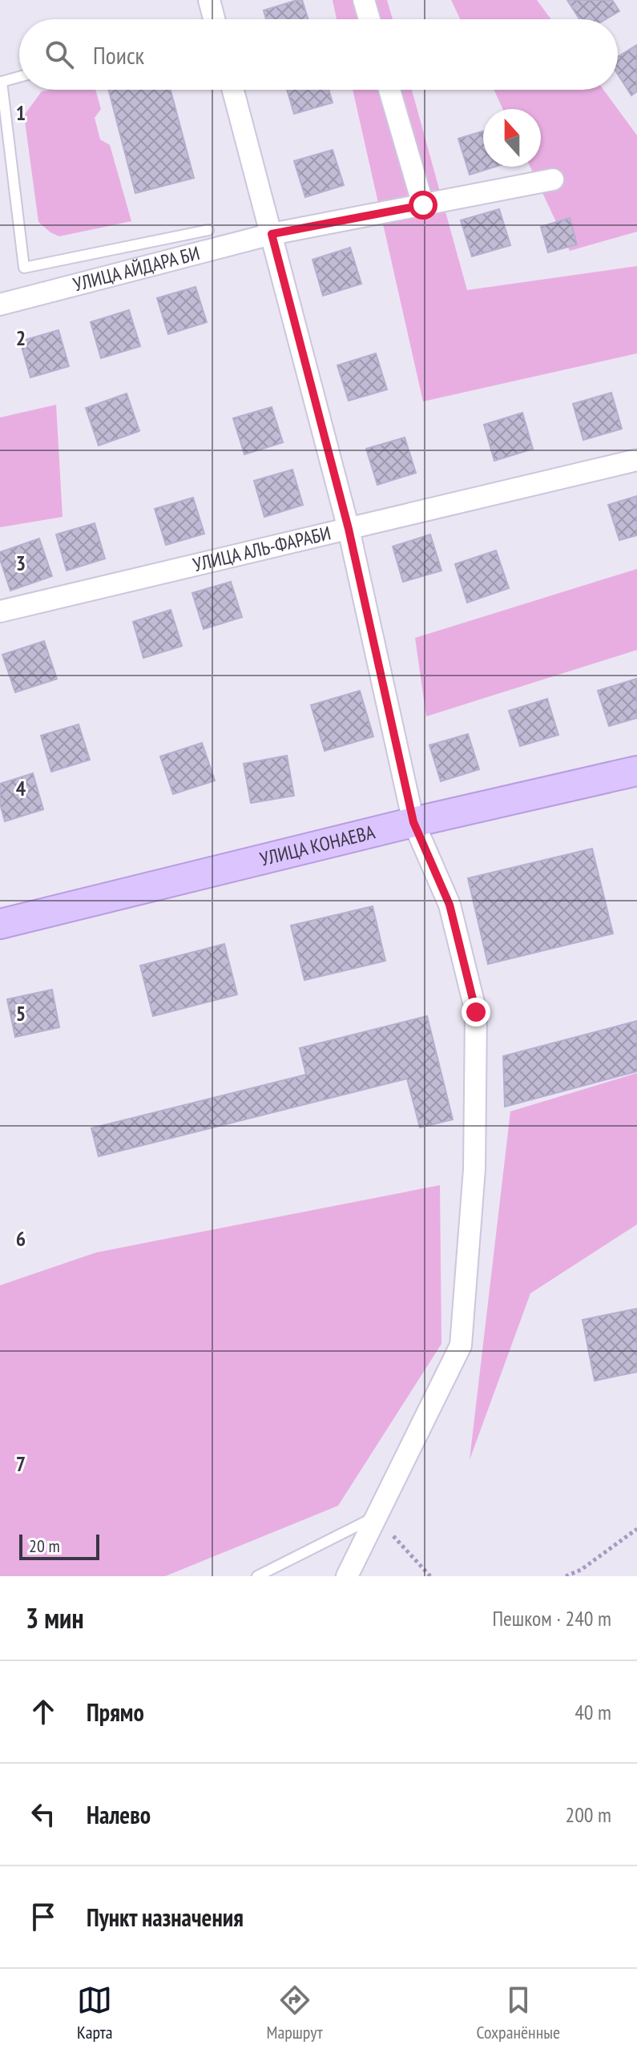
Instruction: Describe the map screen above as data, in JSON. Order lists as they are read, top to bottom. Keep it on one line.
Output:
{"streets":{"main road":["УЛИЦА КОНАЕВА"],"street":["УЛИЦА АЙДАРА БИ","УЛИЦА АЛЬ-ФАРАБИ"]},"scale_bar":"20 m","north":"top","page":{"search":"Поиск","scale":"20 m","heading":["3 мин","Пешком · 240 m"],"list":[["Прямо","40 m"],["Налево","200 m"],"Пункт назначения"],"nav":["Карта","Маршрут","Сохранённые"]},"grid":{"rows":["1","2","3","4","5","6","7"]}}
